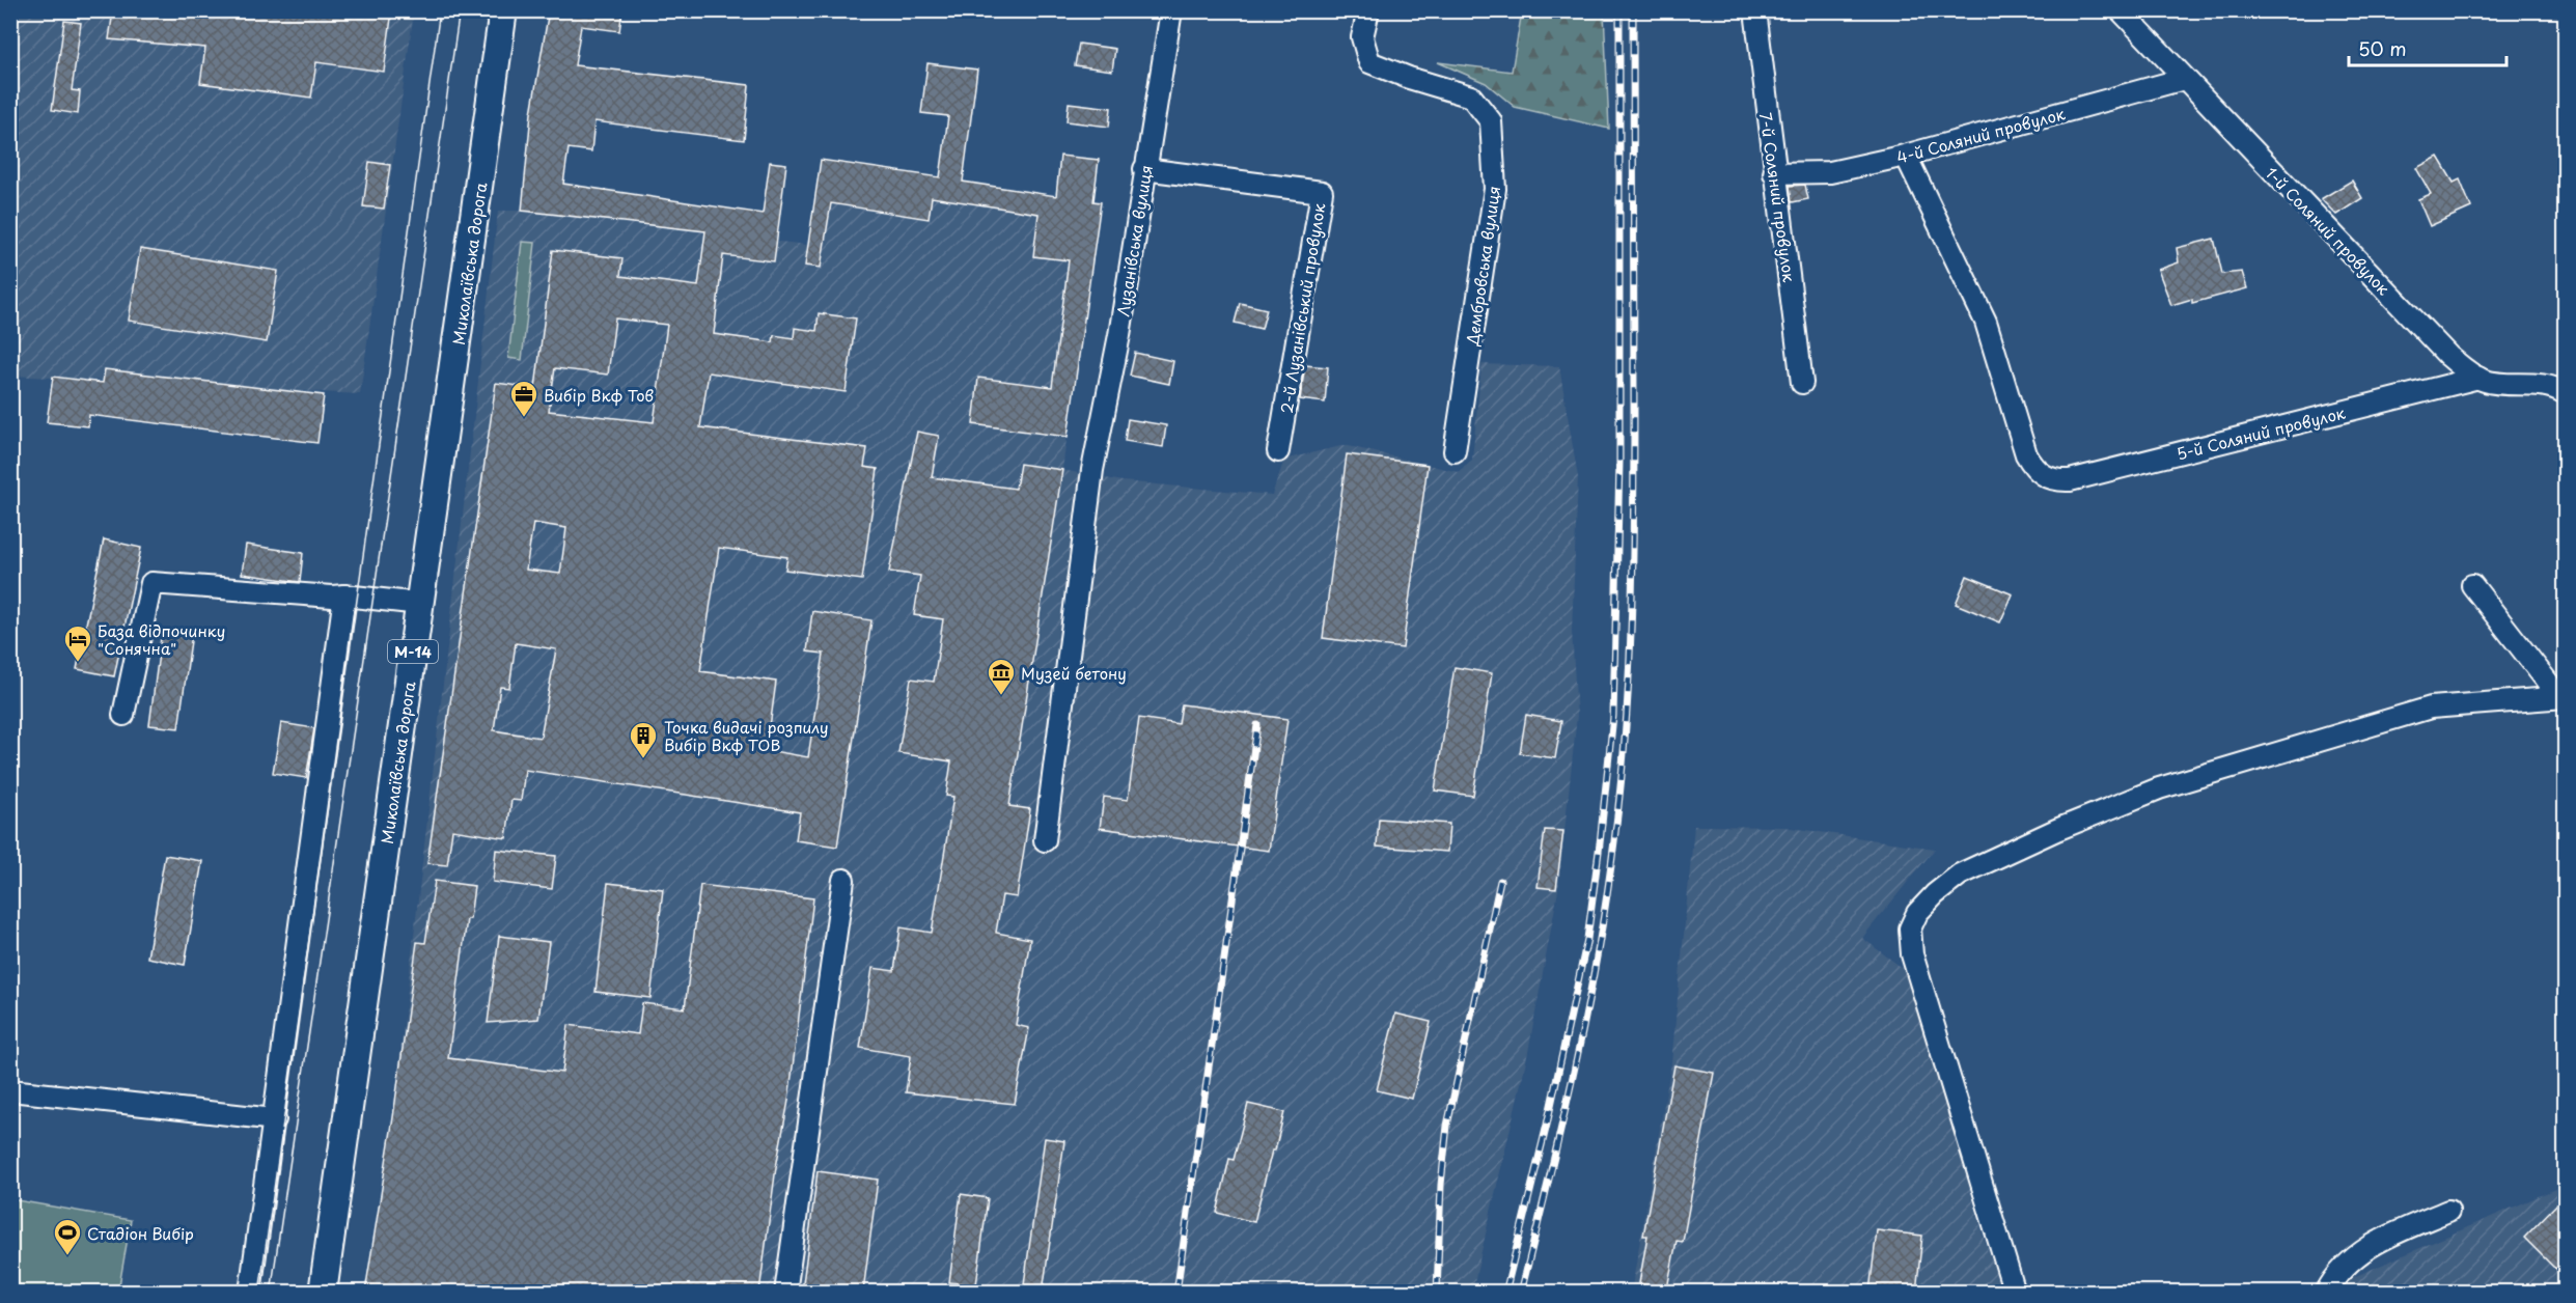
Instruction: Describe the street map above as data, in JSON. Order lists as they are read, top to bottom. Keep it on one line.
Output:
{"streets":{"main road":["Миколаївська дорога","М-14"],"street":["4-й Соляний провулок","7-й Соляний провулок","1-й Соляний провулок","Лузанівська вулиця","Дембровська вулиця","2-й Лузанівський провулок","5-й Соляний провулок"]},"crossings":[["4-й Соляний провулок","7-й Соляний провулок"],["4-й Соляний провулок","1-й Соляний провулок"],["4-й Соляний провулок","5-й Соляний провулок"],["1-й Соляний провулок","5-й Соляний провулок"],["Лузанівська вулиця","2-й Лузанівський провулок"]],"places":{"office":["Вибір Вкф Тов"],"hotel":["База відпочинку \"Сонячна\""],"museum":["Музей бетону"],"building":["Точка видачі розпилу Вибір Вкф ТОВ"],"sports":["Стадіон Вибір"]},"scale_bar":"50 m"}
